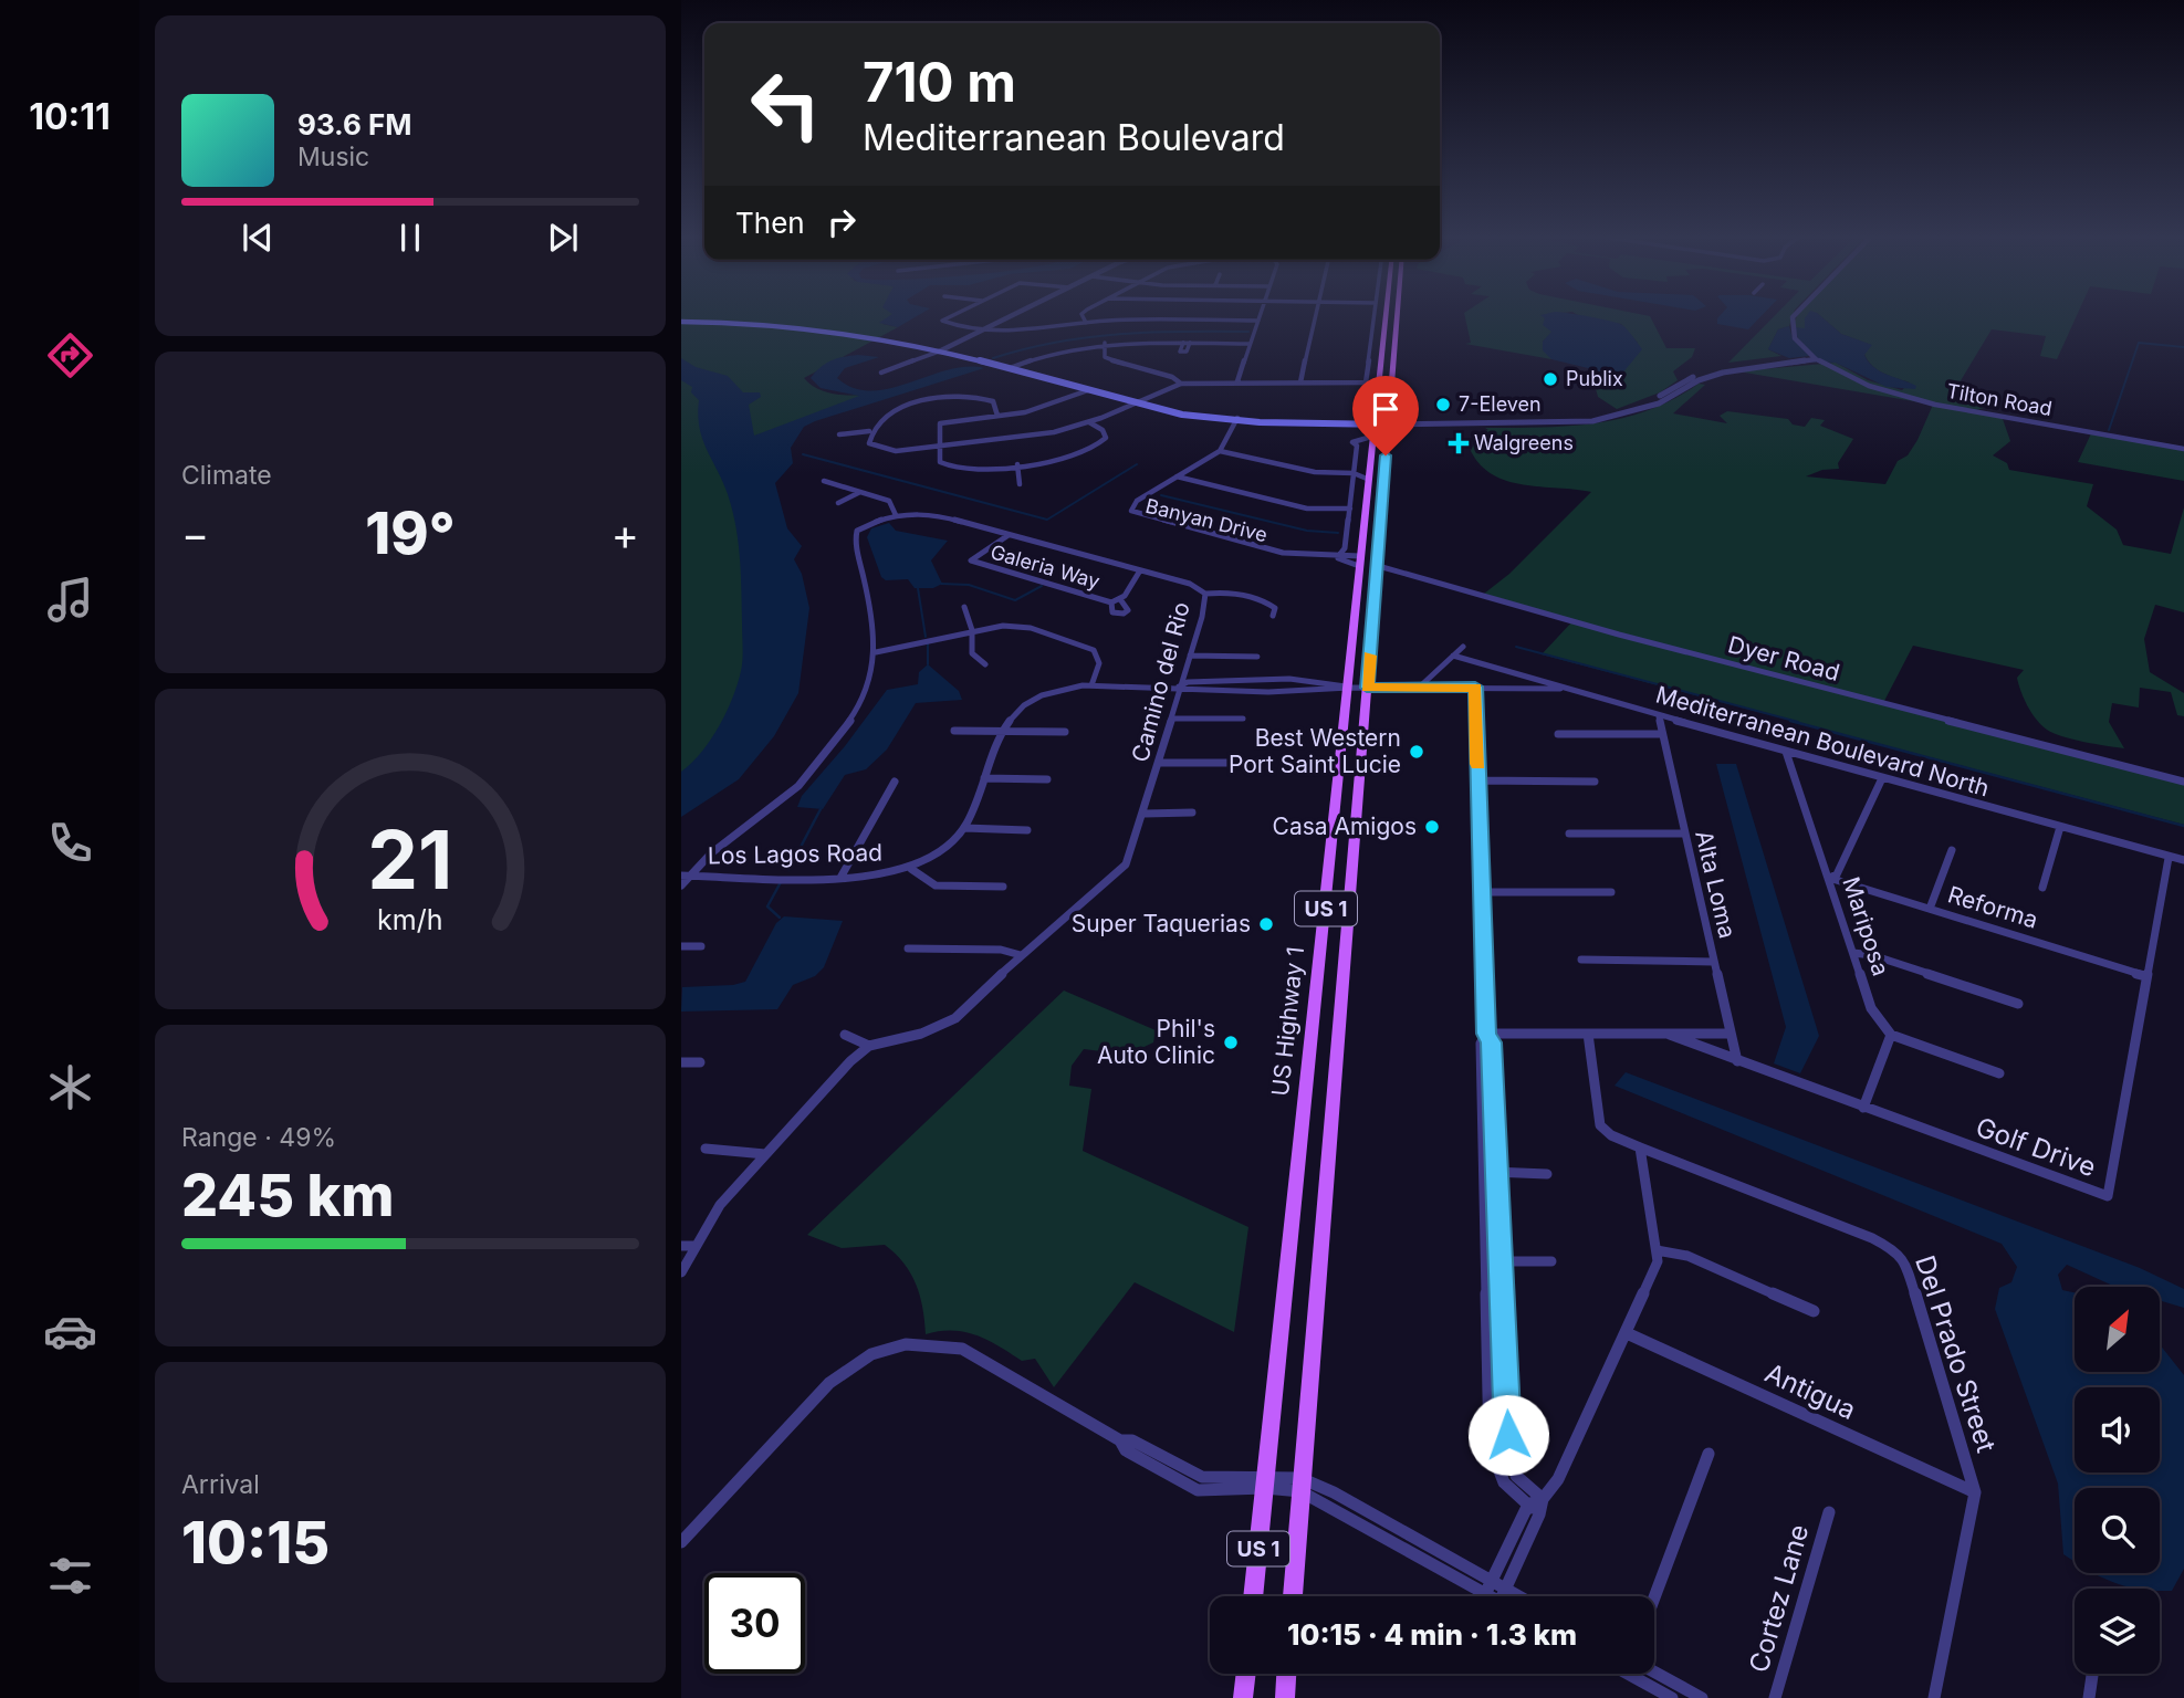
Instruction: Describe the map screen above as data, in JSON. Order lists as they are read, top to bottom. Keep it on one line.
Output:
{"streets":{"main road":["US 1","US Highway 1"],"street":["Tilton Road","Banyan Drive","Galeria Way","Dyer Road","Camino del Rio","Mediterranean Boulevard North","Los Lagos Road","Alta Loma","Reforma","Mariposa","Golf Drive","Del Prado Street","Antigua","Cortez Lane"]},"crossings":[["Banyan Drive","US Highway 1"],["Galeria Way","Camino del Rio"],["Dyer Road","US 1"],["Camino del Rio","Los Lagos Road"],["Mediterranean Boulevard North","Los Lagos Road"],["Mediterranean Boulevard North","Alta Loma"],["Mediterranean Boulevard North","Mariposa"],["Mediterranean Boulevard North","Golf Drive"],["Los Lagos Road","US 1"],["Los Lagos Road","US Highway 1"],["Alta Loma","Golf Drive"],["Reforma","Mariposa"],["Reforma","Golf Drive"],["Del Prado Street","Antigua"]],"places":{"other":["Publix","7-Eleven","Best Western Port Saint Lucie","Casa Amigos","Super Taquerias","Phil's Auto Clinic"],"health":["Walgreens"]},"north":"top right","page":{"tabs":"10:11","turn":["710 m","Mediterranean Boulevard"],"song":["93.6 FM","Music"],"then":"Then","tile":["Climate",["Range · 49%","245 km"],["Arrival","10:15"]],"heat":["−","19°","+"],"limit":"30","trip":"10:15 · 4 min · 1.3 km","gauge":["21","km/h"]}}
